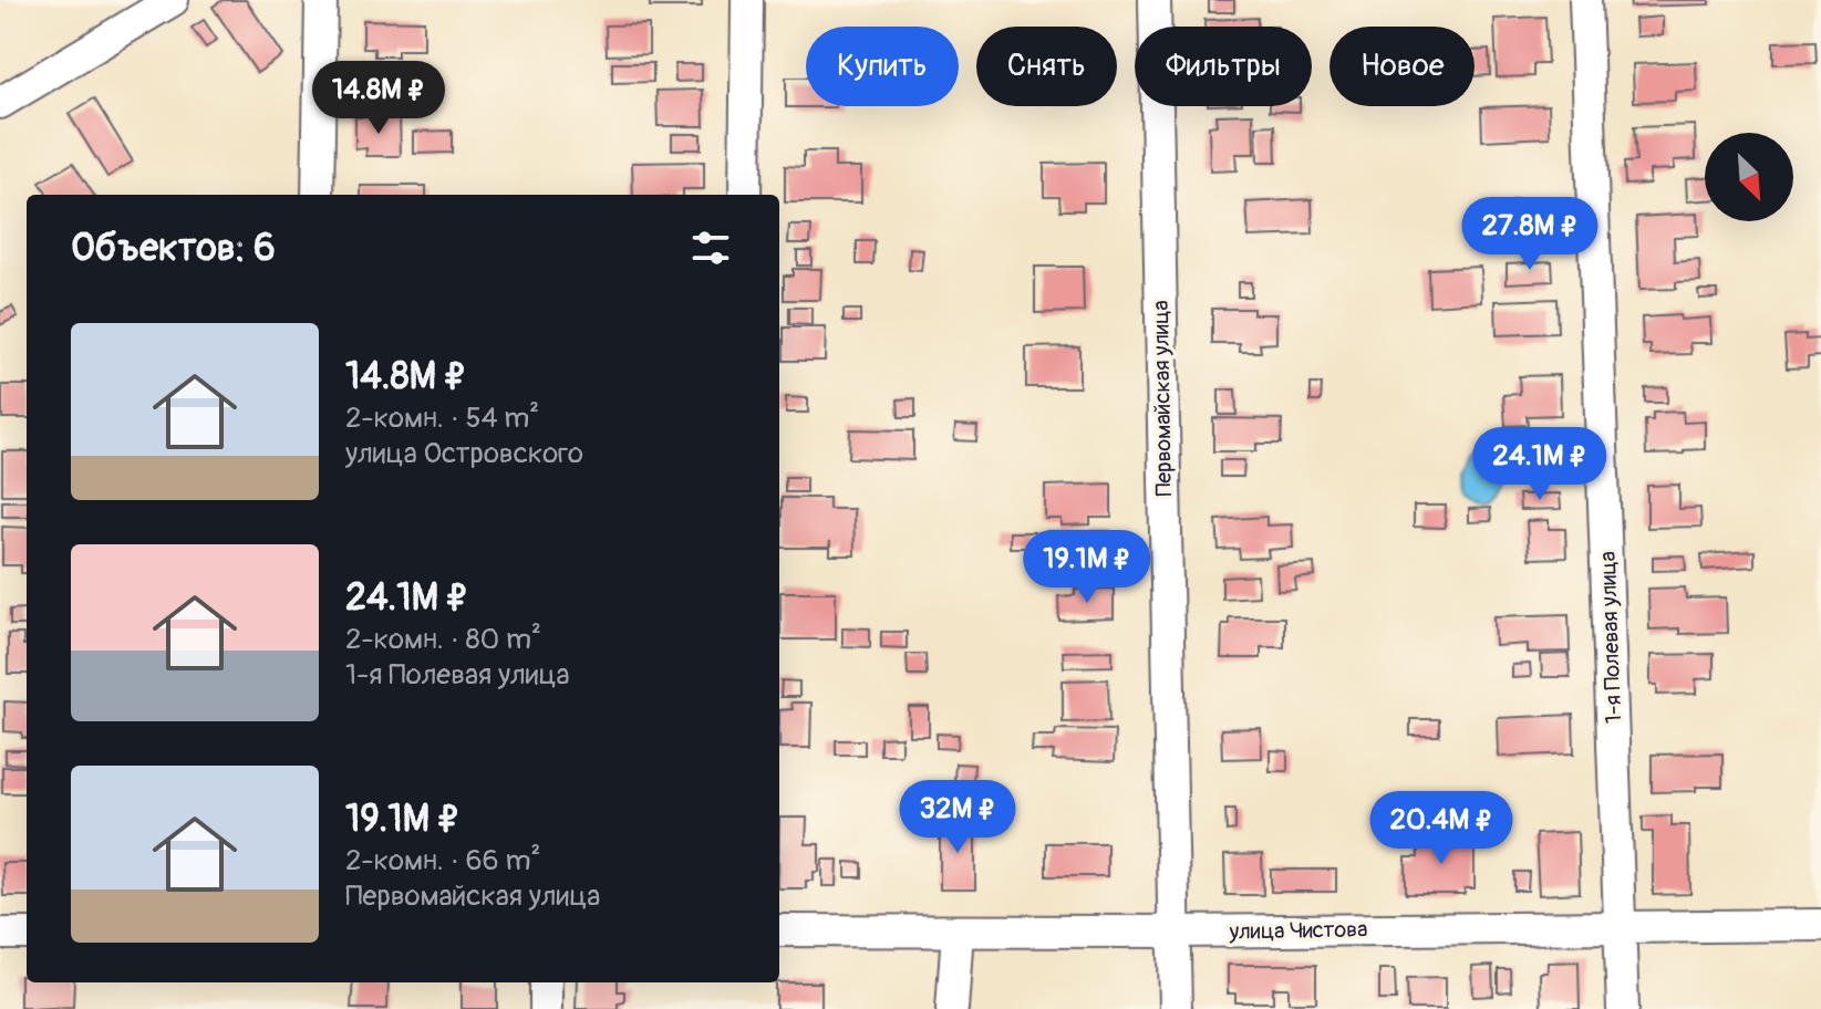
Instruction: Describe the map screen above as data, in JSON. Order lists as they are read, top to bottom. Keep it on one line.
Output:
{"streets":{"street":["Первомайская улица","1-я Полевая улица","улица Чистова"]},"crossings":[["Первомайская улица","улица Чистова"],["1-я Полевая улица","улица Чистова"]],"north":"bottom right","page":{"chip":["Купить","Снять","Фильтры","Новое"],"price":["14.8M ₽","27.8M ₽","24.1M ₽","19.1M ₽","32M ₽","20.4M ₽"],"heading":"Объектов: 6","list":[{"name":"14.8M ₽","note":"2-комн. · 54 m² · улица Островского"},{"name":"24.1M ₽","note":"2-комн. · 80 m² · 1-я Полевая улица"},{"name":"19.1M ₽","note":"2-комн. · 66 m² · Первомайская улица"}]}}
